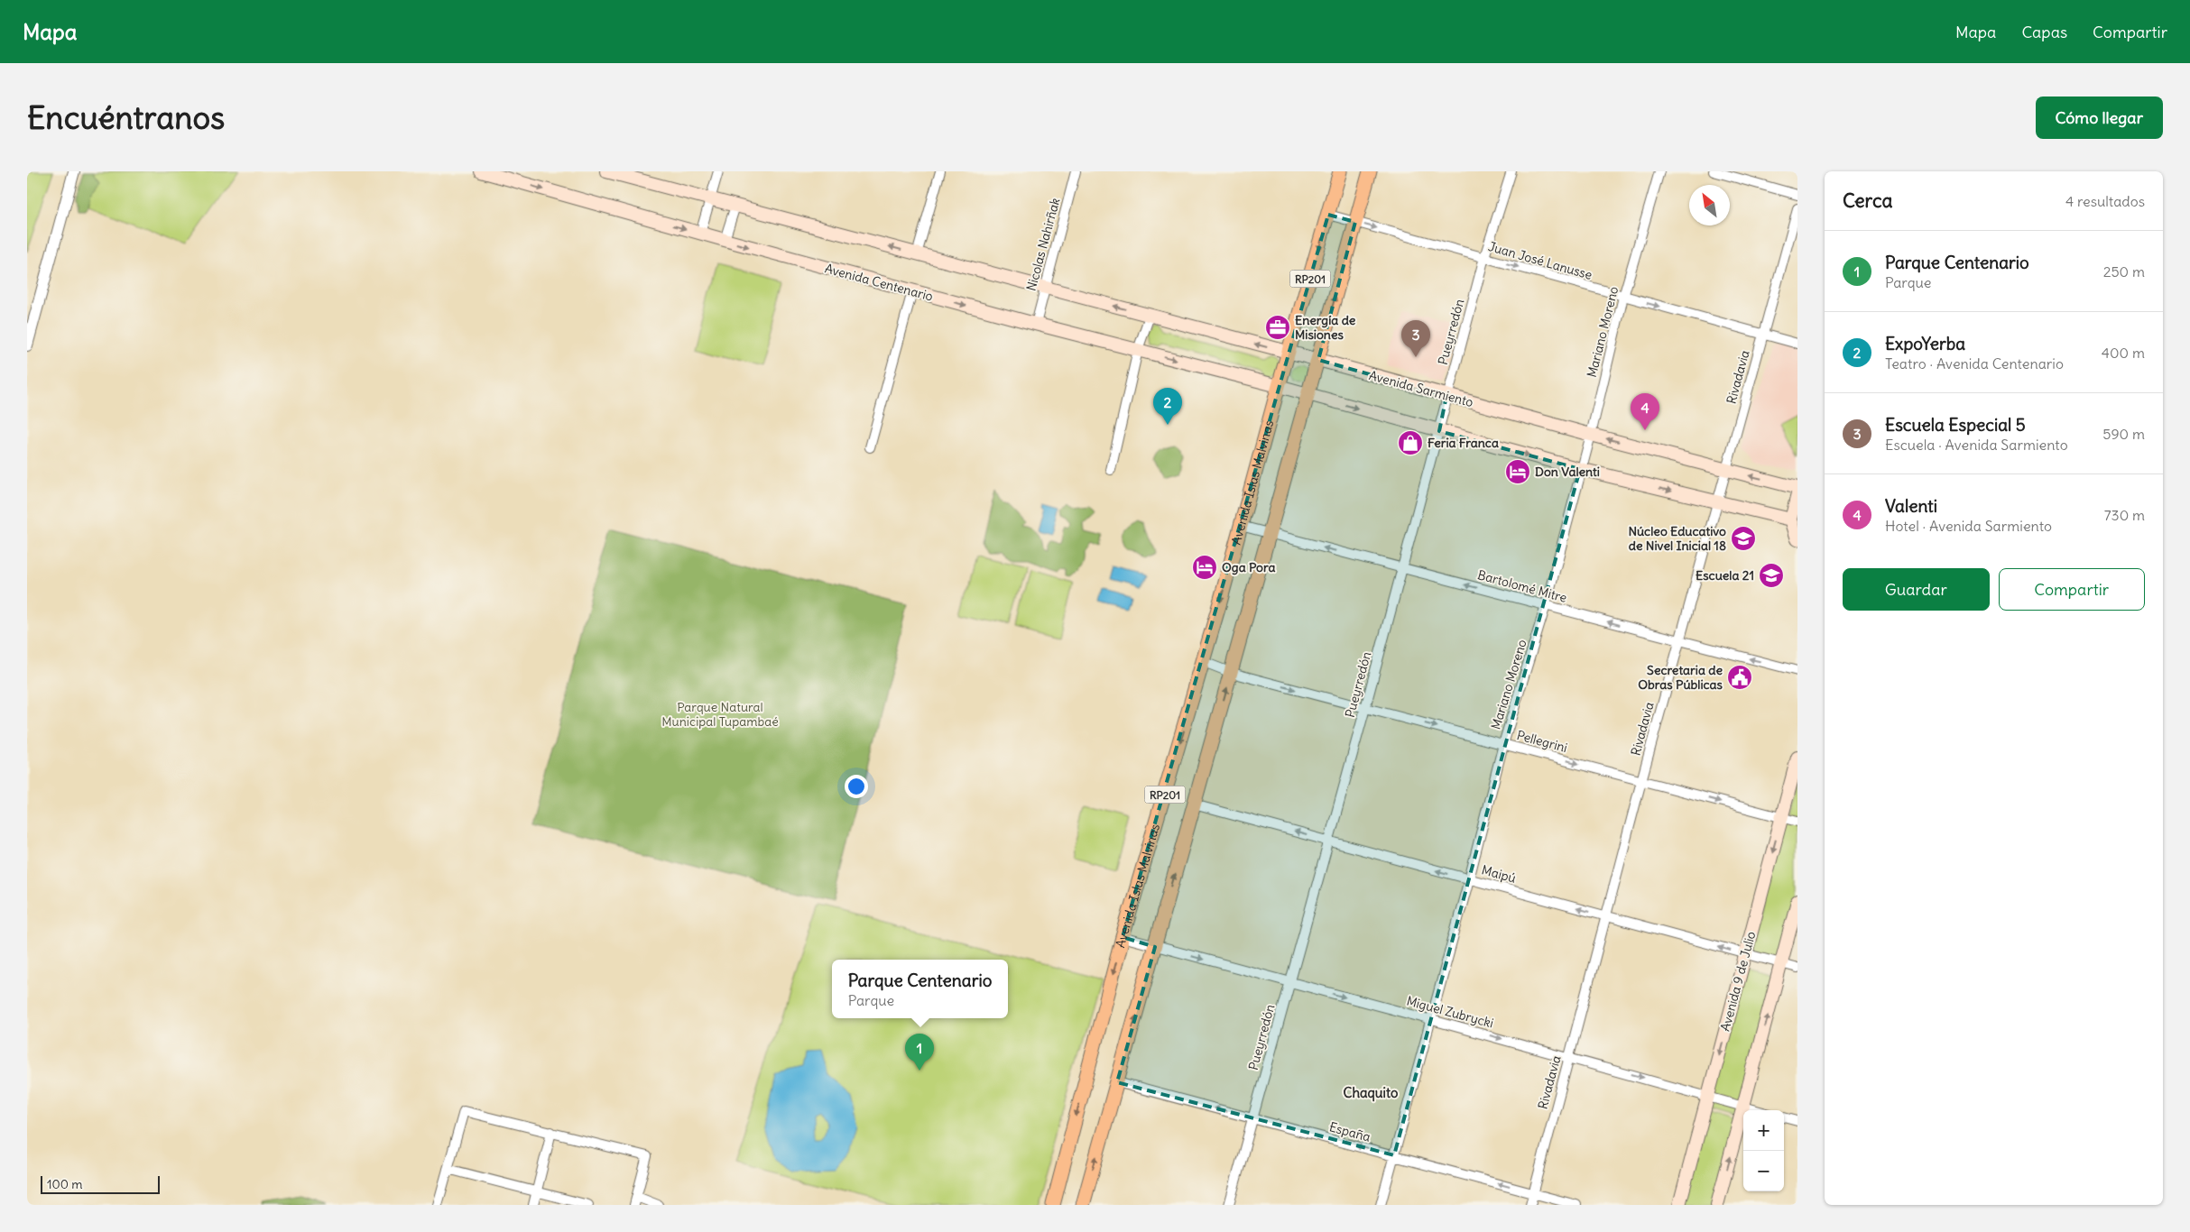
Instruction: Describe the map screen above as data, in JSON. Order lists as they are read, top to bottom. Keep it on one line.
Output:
{"streets":{"main road":["RP201","Avenida Centenario","Avenida Sarmiento","Avenida Islas Malvinas","Avenida 9 de Julio"],"street":["Nicolas Nahirñak","Juan José Lanusse","Pueyrredón","Mariano Moreno","Rivadavia","Bartolomé Mitre","Pellegrini","Maipú","Miguel Zubrycki","España"]},"crossings":[["Nicolas Nahirñak","Avenida Centenario"],["Nicolas Nahirñak","Avenida Sarmiento"],["Juan José Lanusse","RP201"],["Juan José Lanusse","Pueyrredón"],["Juan José Lanusse","Mariano Moreno"],["Juan José Lanusse","Rivadavia"],["RP201","Avenida Centenario"],["RP201","Avenida Sarmiento"],["RP201","Avenida Islas Malvinas"],["RP201","Bartolomé Mitre"],["RP201","Pellegrini"],["RP201","Maipú"],["RP201","Miguel Zubrycki"],["RP201","España"],["Avenida Centenario","Avenida Islas Malvinas"],["Pueyrredón","Avenida Sarmiento"],["Pueyrredón","Bartolomé Mitre"],["Pueyrredón","Pellegrini"],["Pueyrredón","Maipú"],["Pueyrredón","Miguel Zubrycki"],["Pueyrredón","España"],["Mariano Moreno","Avenida Sarmiento"],["Mariano Moreno","Bartolomé Mitre"],["Mariano Moreno","Pellegrini"],["Mariano Moreno","Maipú"],["Mariano Moreno","Miguel Zubrycki"],["Mariano Moreno","España"],["Rivadavia","Avenida Sarmiento"],["Rivadavia","Bartolomé Mitre"],["Rivadavia","Pellegrini"],["Rivadavia","Maipú"],["Rivadavia","Miguel Zubrycki"],["Rivadavia","España"],["Avenida Islas Malvinas","Bartolomé Mitre"],["Avenida Islas Malvinas","Pellegrini"],["Avenida Islas Malvinas","Miguel Zubrycki"],["Pellegrini","Avenida 9 de Julio"],["Maipú","Avenida 9 de Julio"],["Avenida 9 de Julio","Miguel Zubrycki"]],"one_way":["Juan José Lanusse","Bartolomé Mitre","Pellegrini","Maipú","Miguel Zubrycki","España"],"districts":["Chaquito"],"parks":["Parque Natural Municipal Tupambaé"],"places":{"office":["Energía de Misiones"],"shop":["Feria Franca"],"hotel":["Don Valenti","Oga Pora"],"school or university":["Núcleo Educativo de Nivel Inicial 18","Escuela 21"],"public building":["Secretaria de Obras Públicas"]},"scale_bar":"100 m","north":"top left","page":{"header":"Mapa","nav":["Mapa","Capas","Compartir"],"buttons":["Cómo llegar",["Guardar","Compartir"]],"title":"Encuéntranos","heading":["Cerca","4 resultados"],"list":[{"mark":"1","name":"Parque Centenario","note":"Parque","value":"250 m"},{"mark":"2","name":"ExpoYerba","note":"Teatro · Avenida Centenario","value":"400 m"},{"mark":"3","name":"Escuela Especial 5","note":"Escuela · Avenida Sarmiento","value":"590 m"},{"mark":"4","name":"Valenti","note":"Hotel · Avenida Sarmiento","value":"730 m"}],"pins":["3","2","4","1"],"popup":["Parque Centenario","Parque"],"map_buttons":["+","−"],"scale":"100 m"}}
